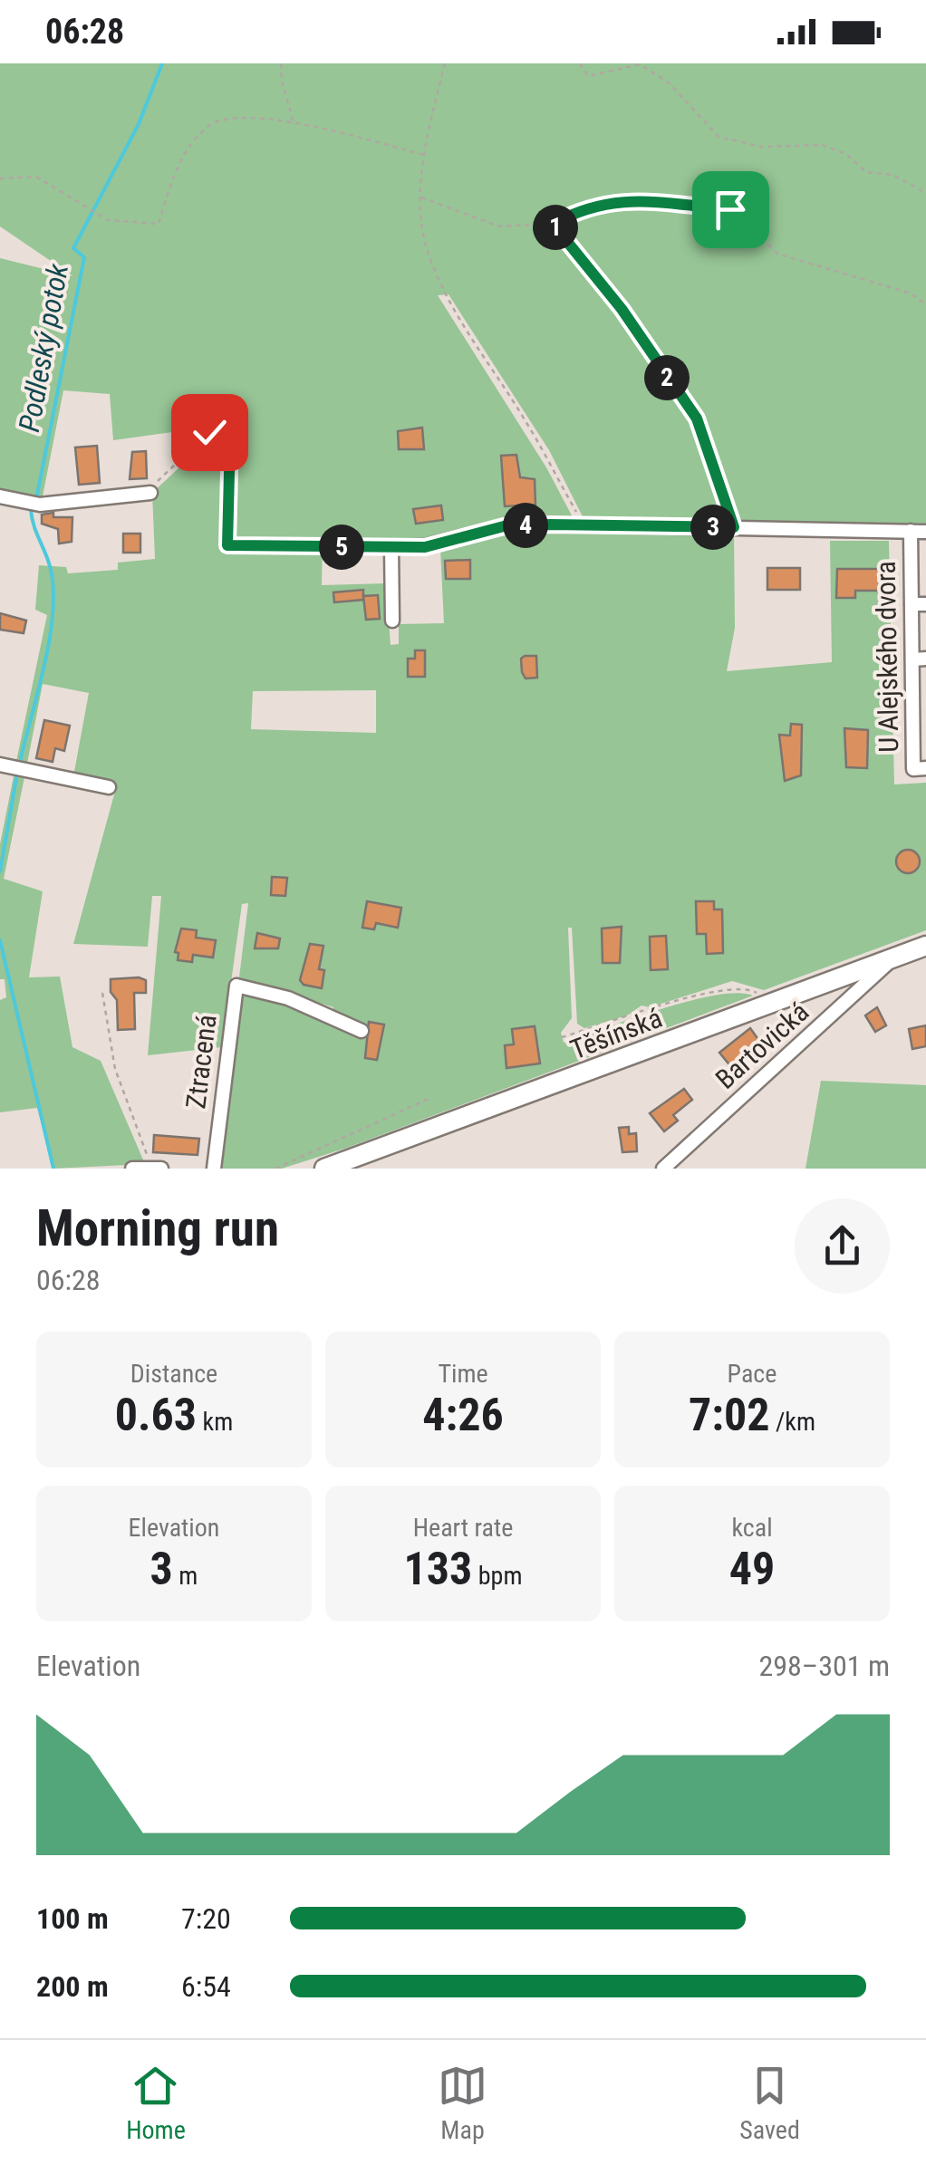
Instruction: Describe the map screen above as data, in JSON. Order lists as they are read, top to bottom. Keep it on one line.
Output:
{"streets":{"main road":["Těšínská"],"street":["U Alejského dvora","Bartovická","Ztracená"]},"crossings":[["Těšínská","Bartovická"]],"water":["Podleský potok"],"page":{"status":"06:28","pins":["1","2","4","3","5"],"heading":["Morning run","06:28"],"stats":[["Distance","0.63 km"],["Time","4:26"],["Pace","7:02 /km"],["Elevation","3 m"],["Heart rate","133 bpm"],["kcal","49"]],"chart":["Elevation","298–301 m"],"list":[{"name":"100 m","note":"7:20"},{"name":"200 m","note":"6:54"}],"tabs":["Home","Map","Saved"]}}
